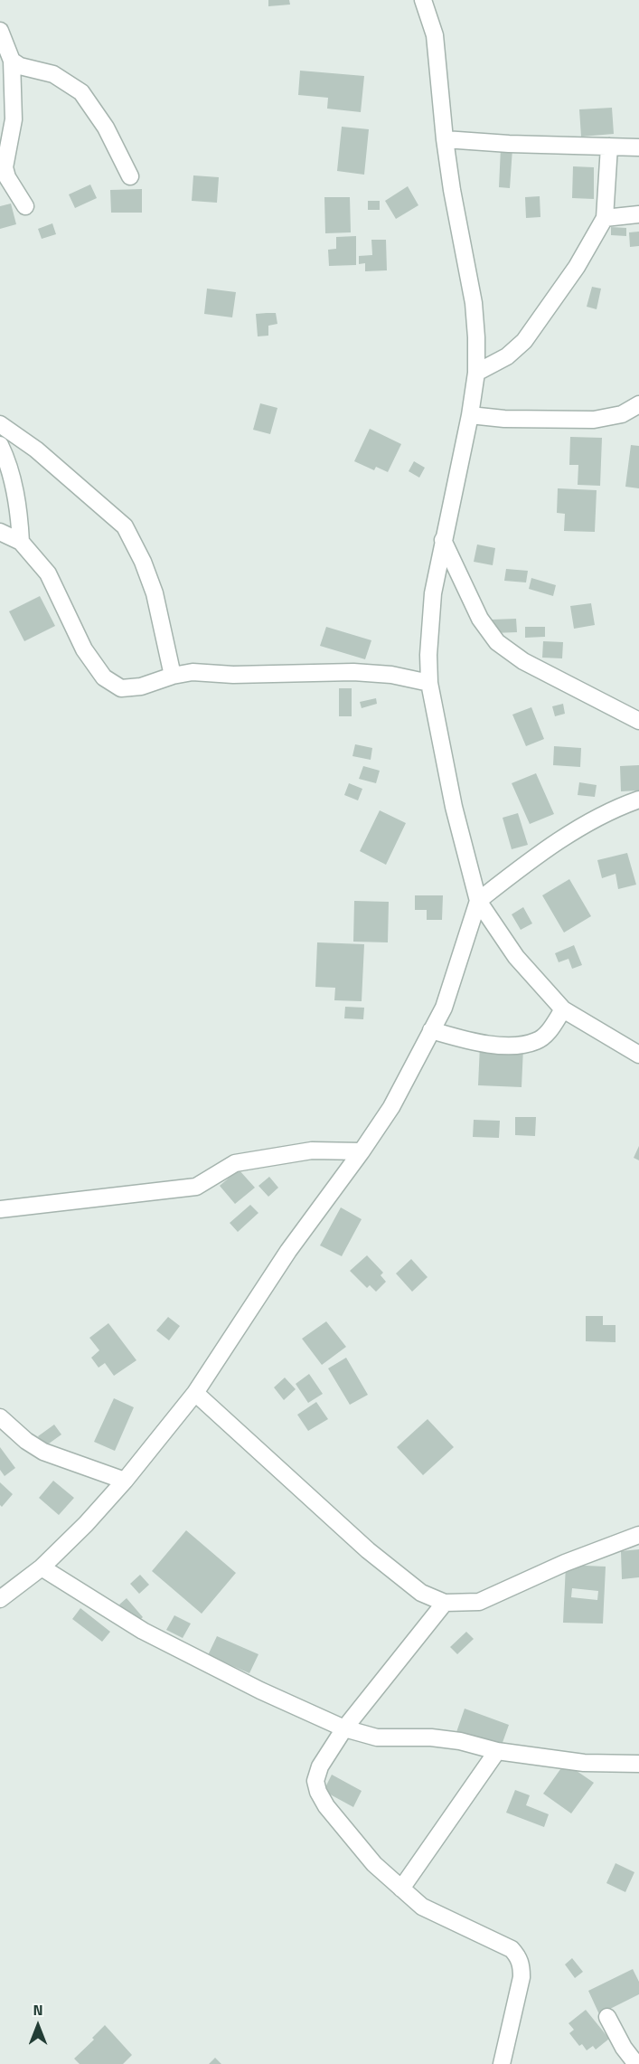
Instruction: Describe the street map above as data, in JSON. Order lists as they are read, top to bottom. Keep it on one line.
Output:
{"north":"top"}
